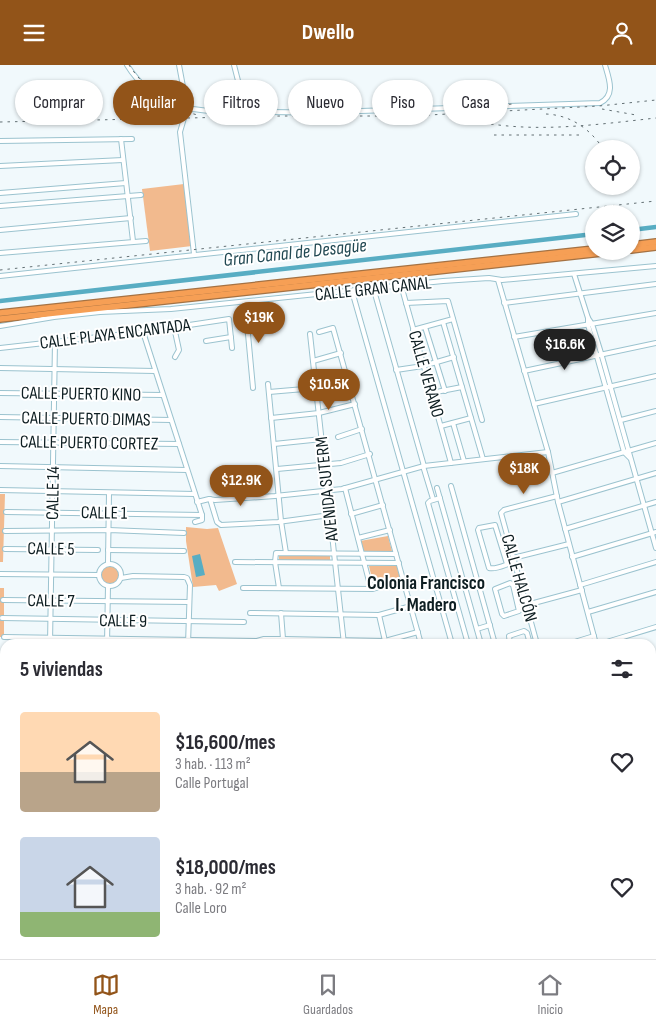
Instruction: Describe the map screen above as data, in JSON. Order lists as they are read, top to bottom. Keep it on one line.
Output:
{"streets":{"street":["CALLE GRAN CANAL","CALLE PLAYA ENCANTADA","CALLE VERANO","CALLE PUERTO KINO","CALLE PUERTO DIMAS","CALLE PUERTO CORTEZ","AVENIDA SUTERM","CALLE 14","CALLE 1","CALLE 5","CALLE HALCÓN","CALLE 7","CALLE 9"]},"crossings":[["CALLE GRAN CANAL","CALLE VERANO"],["CALLE PLAYA ENCANTADA","CALLE 14"],["CALLE PUERTO KINO","CALLE 14"],["CALLE PUERTO DIMAS","CALLE 14"],["CALLE PUERTO CORTEZ","CALLE 14"],["CALLE 14","CALLE 1"],["CALLE 14","CALLE 5"],["CALLE 14","CALLE 7"],["CALLE 14","CALLE 9"]],"districts":["Colonia Francisco I. Madero"],"water":["Gran Canal de Desagüe"],"page":{"header":"Dwello","chip":["Comprar","Alquilar","Filtros","Nuevo","Piso","Casa"],"price":["$19K","$16.6K","$10.5K","$18K","$12.9K"],"heading":"5 viviendas","list":[{"name":"$16,600/mes","note":"3 hab. · 113 m² · Calle Portugal"},{"name":"$18,000/mes","note":"3 hab. · 92 m² · Calle Loro"}],"tabs":["Mapa","Guardados","Inicio"]}}
